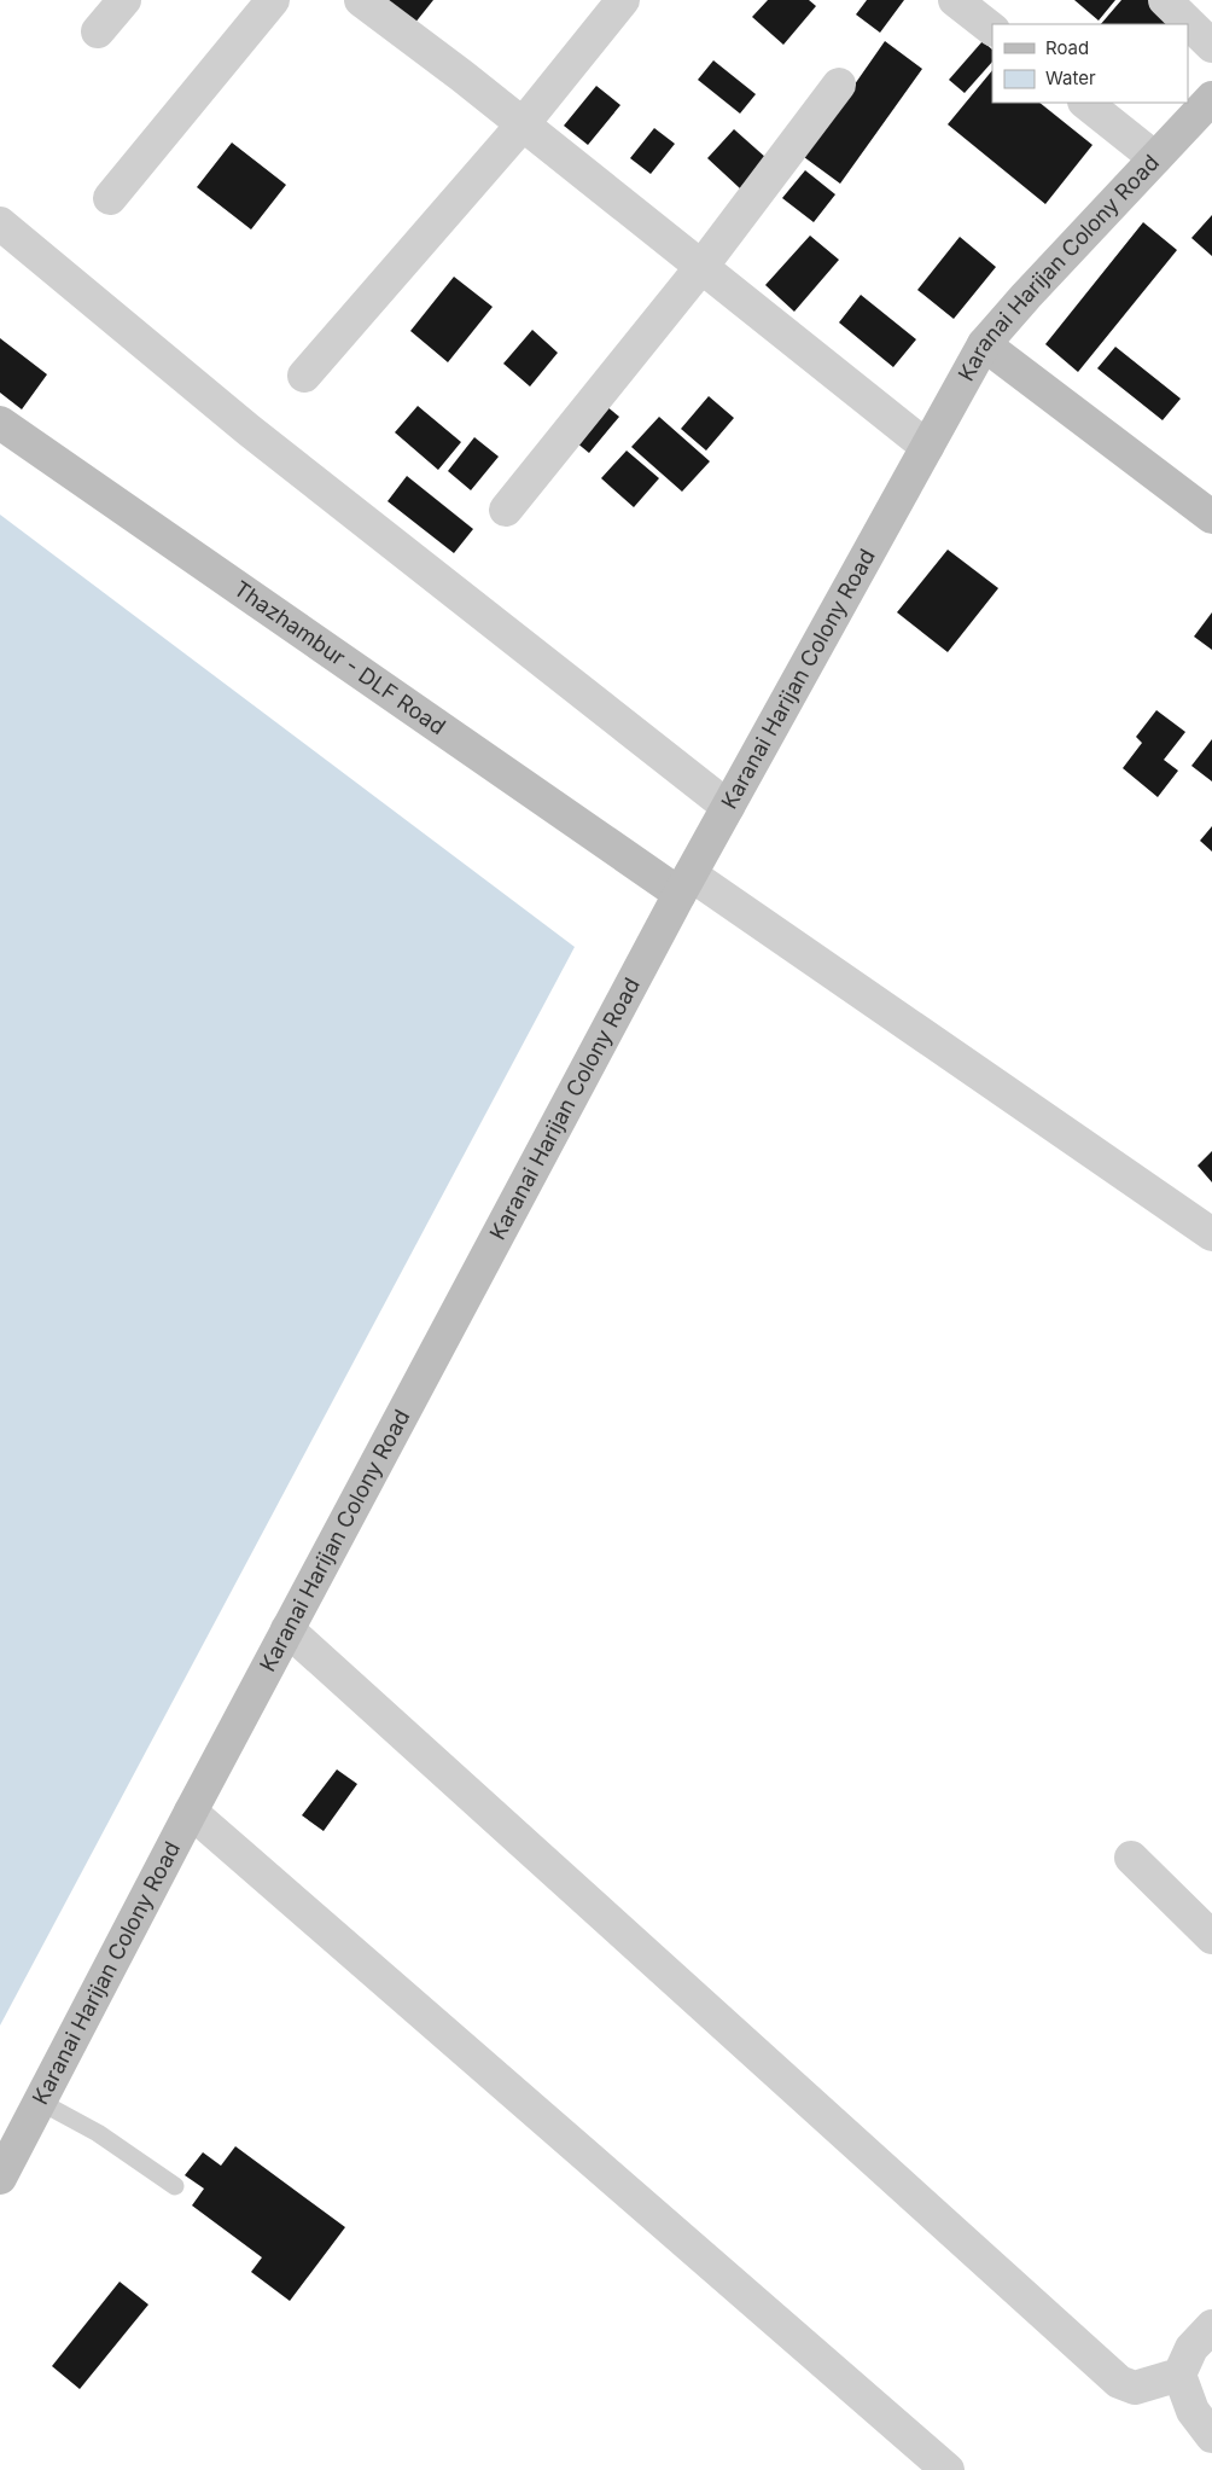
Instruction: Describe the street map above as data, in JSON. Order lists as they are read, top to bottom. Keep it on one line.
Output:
{"streets":{"street":["Karanai Harijan Colony Road","Thazhambur - DLF Road"]},"crossings":[["Karanai Harijan Colony Road","Thazhambur - DLF Road"]],"legend":["Road","Water"]}
